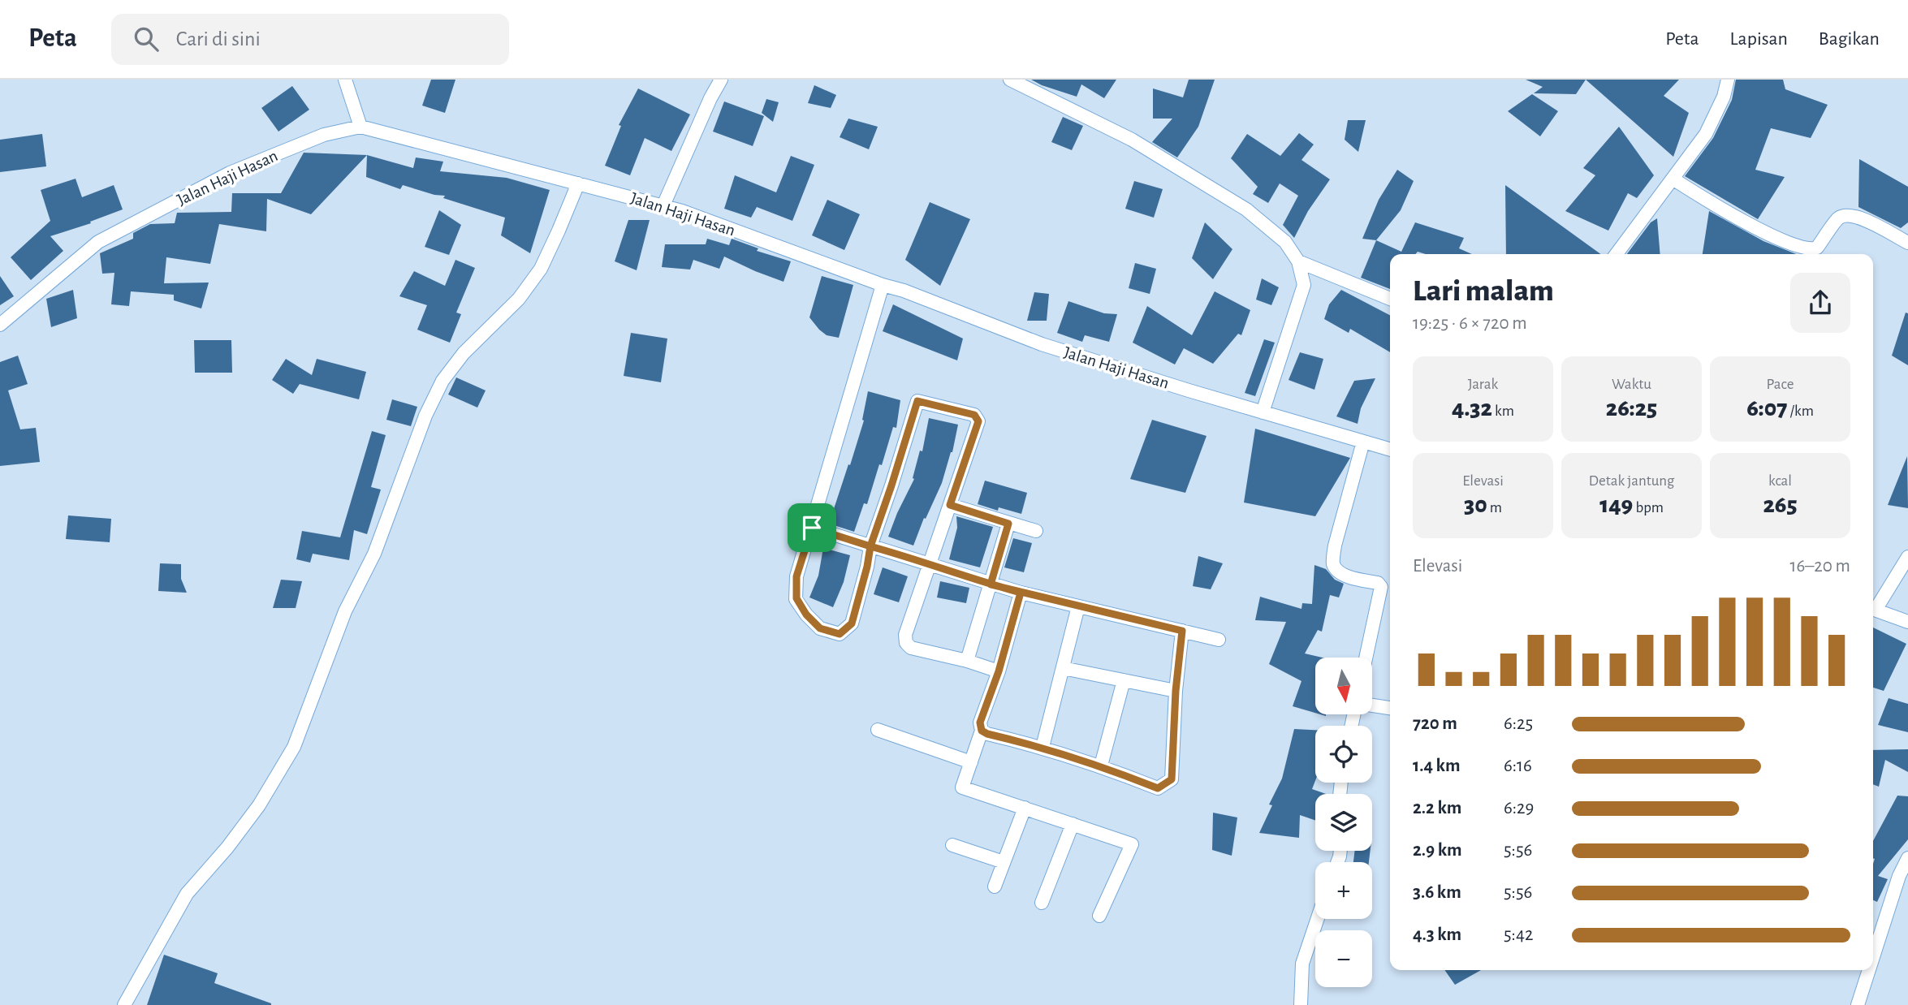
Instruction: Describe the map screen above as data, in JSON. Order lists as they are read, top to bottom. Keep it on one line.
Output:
{"streets":{"street":["Jalan Haji Hasan"]},"north":"bottom","page":{"header":"Peta","search":"Cari di sini","nav":["Peta","Lapisan","Bagikan"],"heading":["Lari malam","19:25 · 6 × 720 m"],"stats":[["Jarak","4.32 km"],["Waktu","26:25"],["Pace","6:07 /km"],["Elevasi","30 m"],["Detak jantung","149 bpm"],["kcal","265"]],"chart":["Elevasi","16–20 m"],"map_buttons":["+","−"],"list":[{"name":"720 m","note":"6:25"},{"name":"1.4 km","note":"6:16"},{"name":"2.2 km","note":"6:29"},{"name":"2.9 km","note":"5:56"},{"name":"3.6 km","note":"5:56"},{"name":"4.3 km","note":"5:42"}]}}
